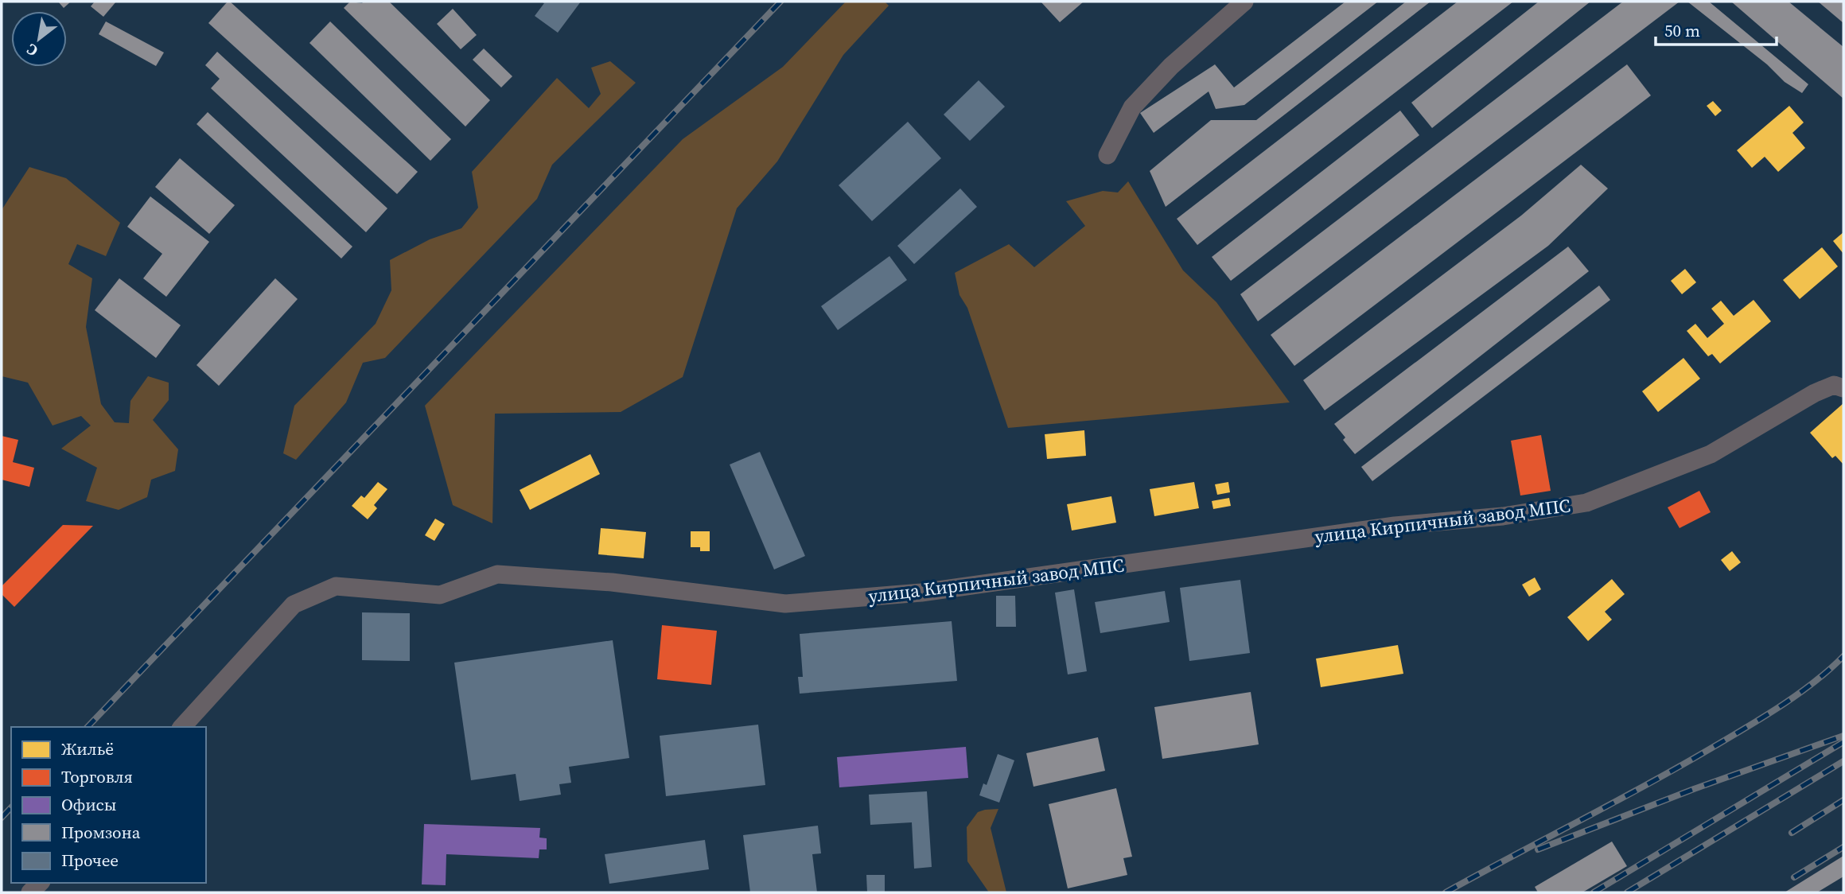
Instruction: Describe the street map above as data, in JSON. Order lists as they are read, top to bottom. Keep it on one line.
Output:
{"streets":{"street":["улица Кирпичный завод МПС"]},"legend":["Жильё","Торговля","Офисы","Промзона","Прочее"],"scale_bar":"50 m","north":"bottom left"}
